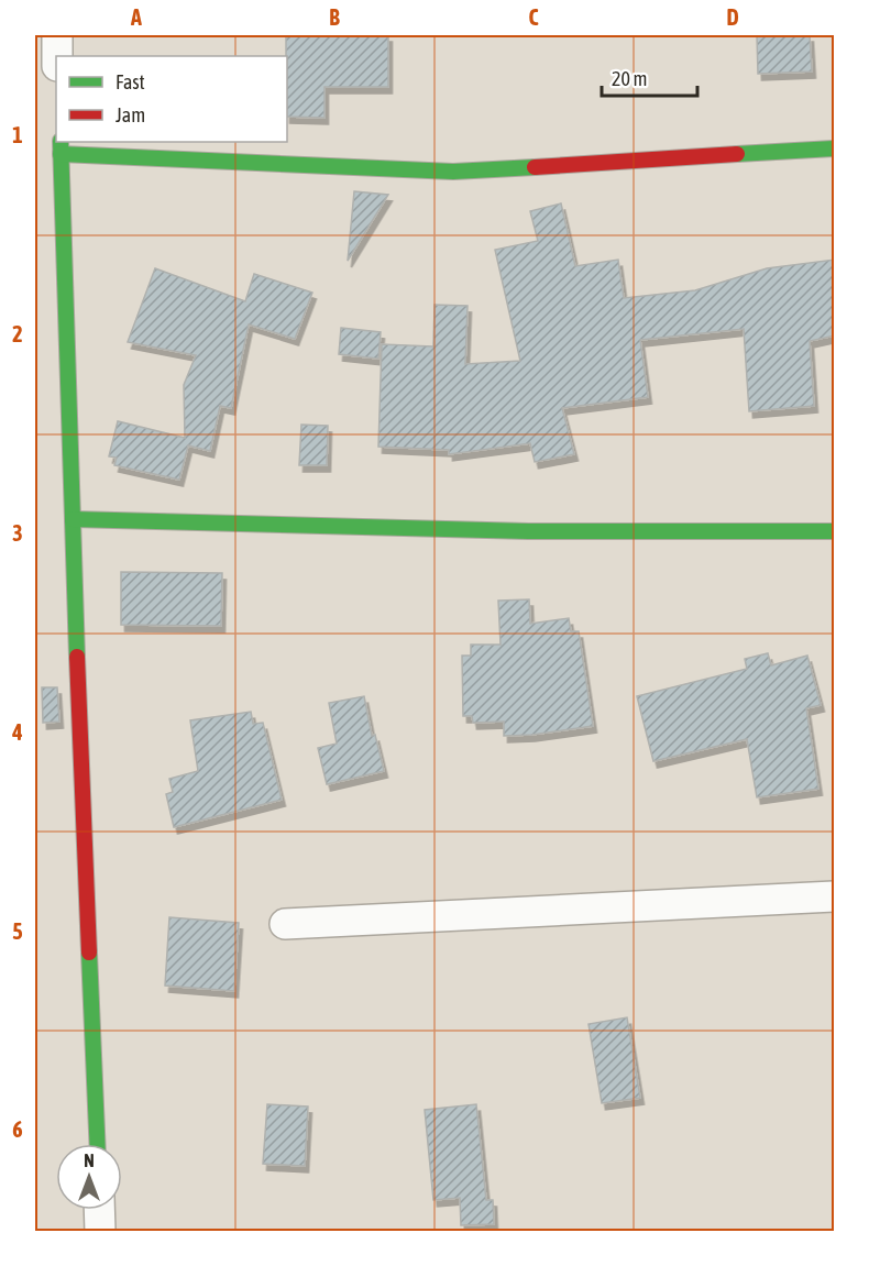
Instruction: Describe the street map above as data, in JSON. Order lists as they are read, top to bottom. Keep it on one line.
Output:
{"legend":["Fast","Jam"],"scale_bar":"20 m","north":"top","grid":{"columns":["A","B","C","D"],"rows":["1","2","3","4","5","6"]}}
